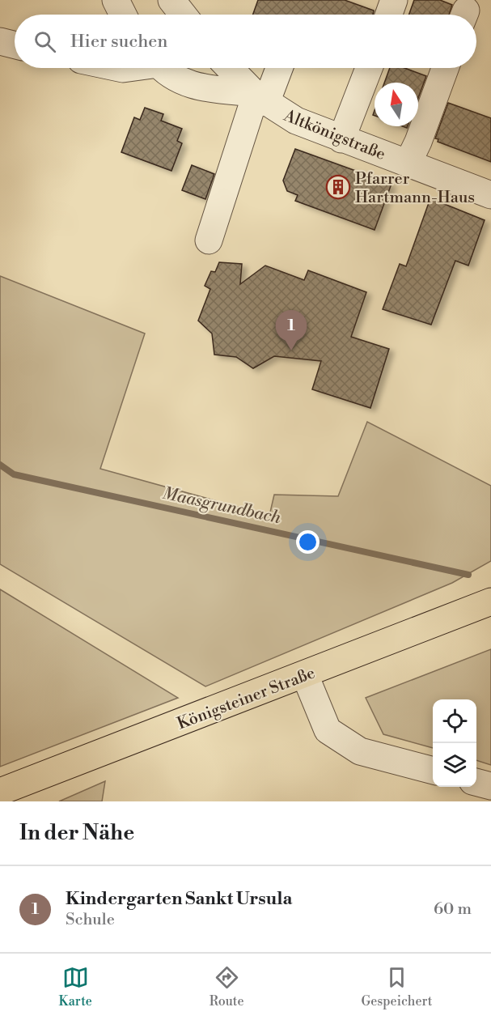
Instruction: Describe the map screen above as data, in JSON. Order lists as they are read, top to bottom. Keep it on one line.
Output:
{"streets":{"main road":["Königsteiner Straße"],"street":["Altkönigstraße"]},"water":["Maasgrundbach"],"places":{"building":["Pfarrer Hartmann-Haus"]},"north":"top","page":{"search":"Hier suchen","pins":"1","heading":"In der Nähe","list":[{"mark":"1","name":"Kindergarten Sankt Ursula","note":"Schule","value":"60 m"}],"nav":["Karte","Route","Gespeichert"]}}
